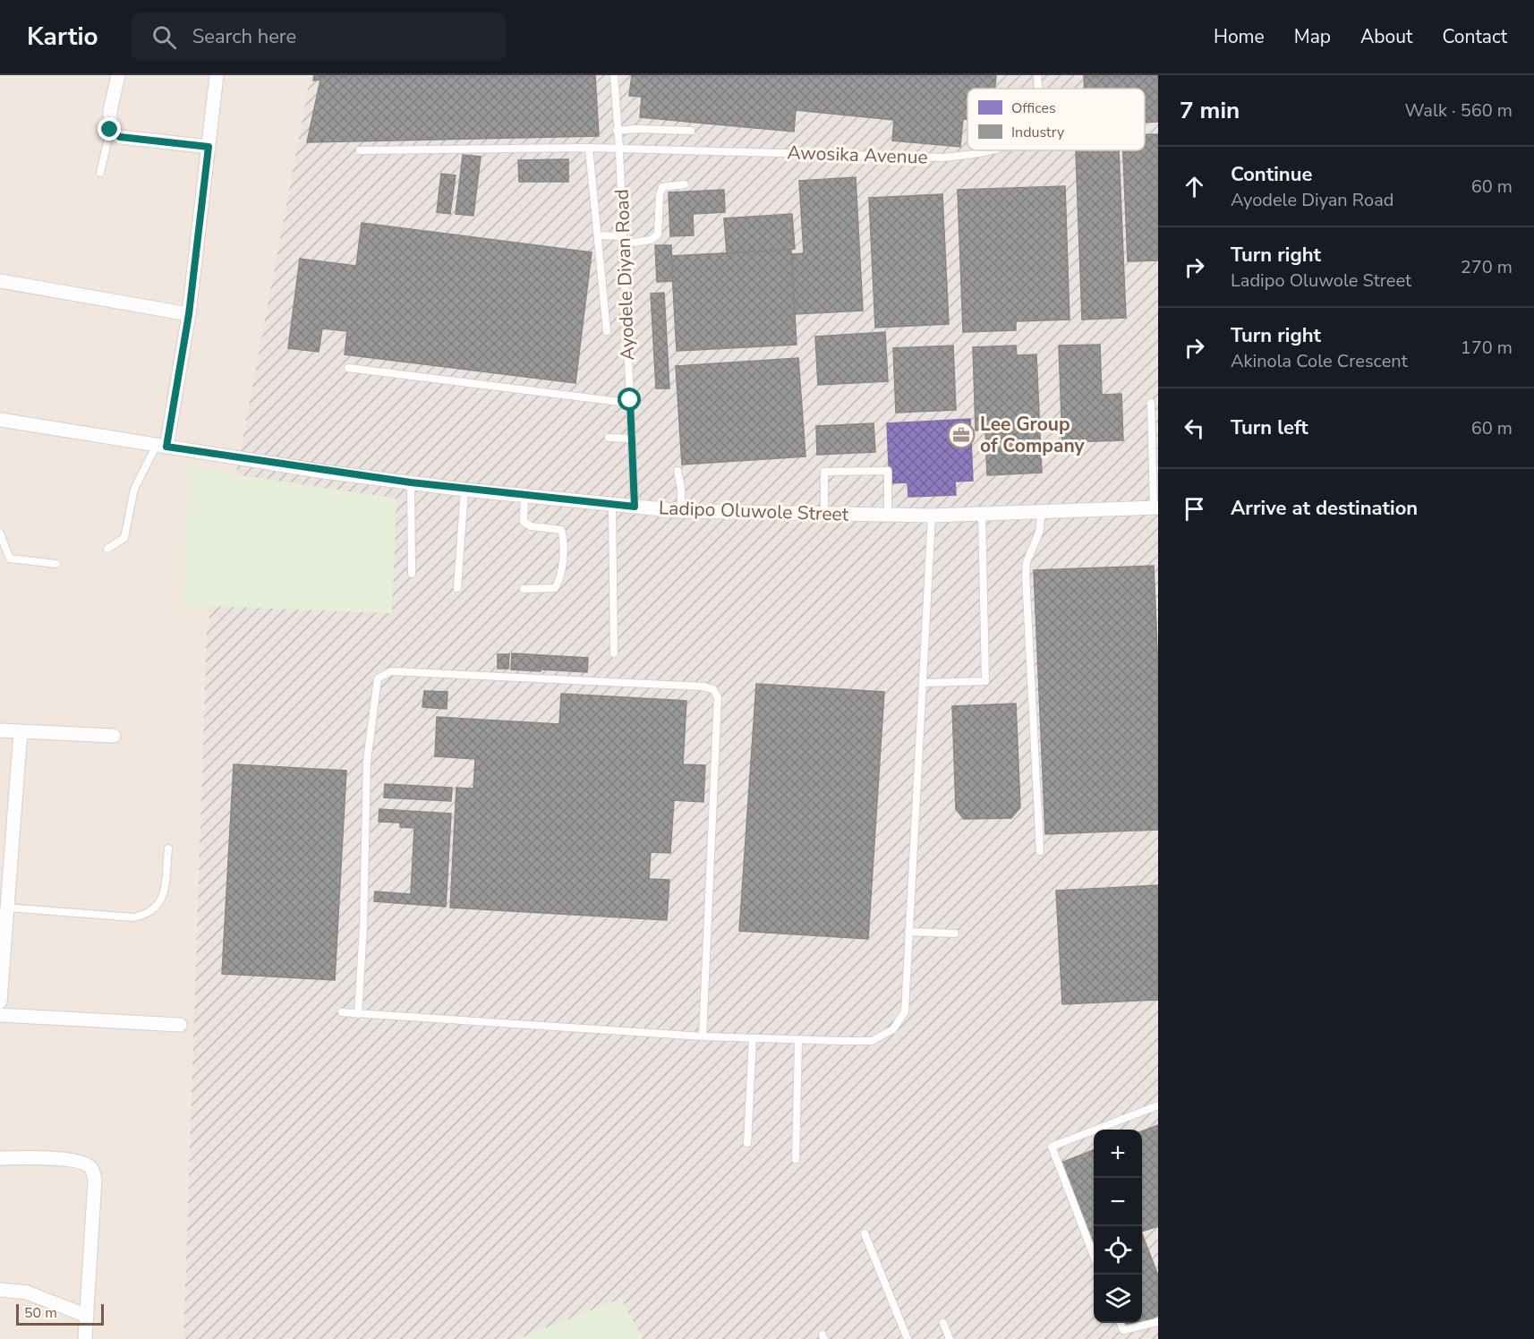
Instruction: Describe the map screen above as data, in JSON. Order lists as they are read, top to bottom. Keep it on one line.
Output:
{"streets":{"street":["Ladipo Oluwole Street"],"lane":["Awosika Avenue","Ayodele Diyan Road"]},"crossings":[["Awosika Avenue","Ayodele Diyan Road"],["Ayodele Diyan Road","Ladipo Oluwole Street"]],"places":{"office":["Lee Group of Company"]},"legend":["Offices","Industry"],"scale_bar":"50 m","page":{"header":"Kartio","search":"Search here","nav":["Home","Map","About","Contact"],"heading":["7 min","Walk · 560 m"],"list":[["Continue","Ayodele Diyan Road","60 m"],["Turn right","Ladipo Oluwole Street","270 m"],["Turn right","Akinola Cole Crescent","170 m"],["Turn left","60 m"],"Arrive at destination"],"map_buttons":["+","−"],"scale":"50 m"}}
